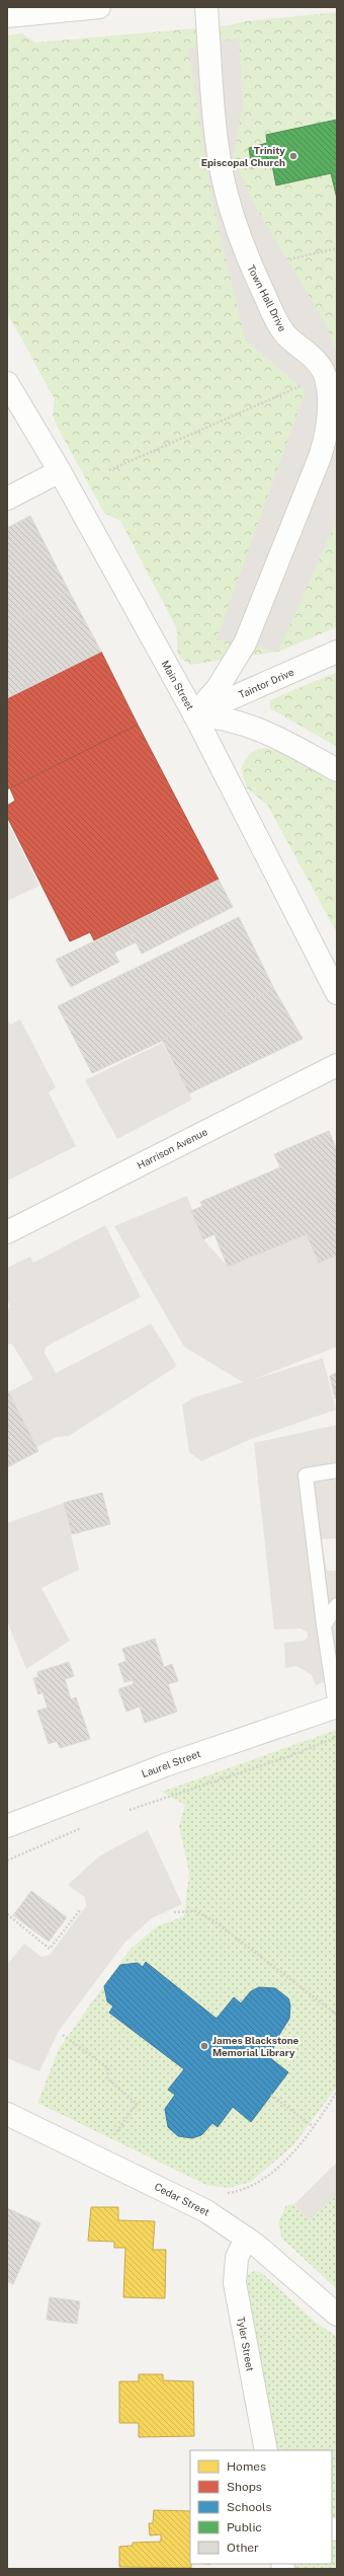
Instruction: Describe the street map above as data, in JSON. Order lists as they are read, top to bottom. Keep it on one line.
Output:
{"streets":{"street":["Town Hall Drive","Taintor Drive","Main Street","Harrison Avenue","Laurel Street","Cedar Street","Tyler Street"]},"crossings":[["Town Hall Drive","Taintor Drive"],["Town Hall Drive","Main Street"],["Taintor Drive","Main Street"],["Cedar Street","Tyler Street"]],"places":["Trinity Episcopal Church","James Blackstone Memorial Library"],"legend":["Homes","Shops","Schools","Public","Other"]}
